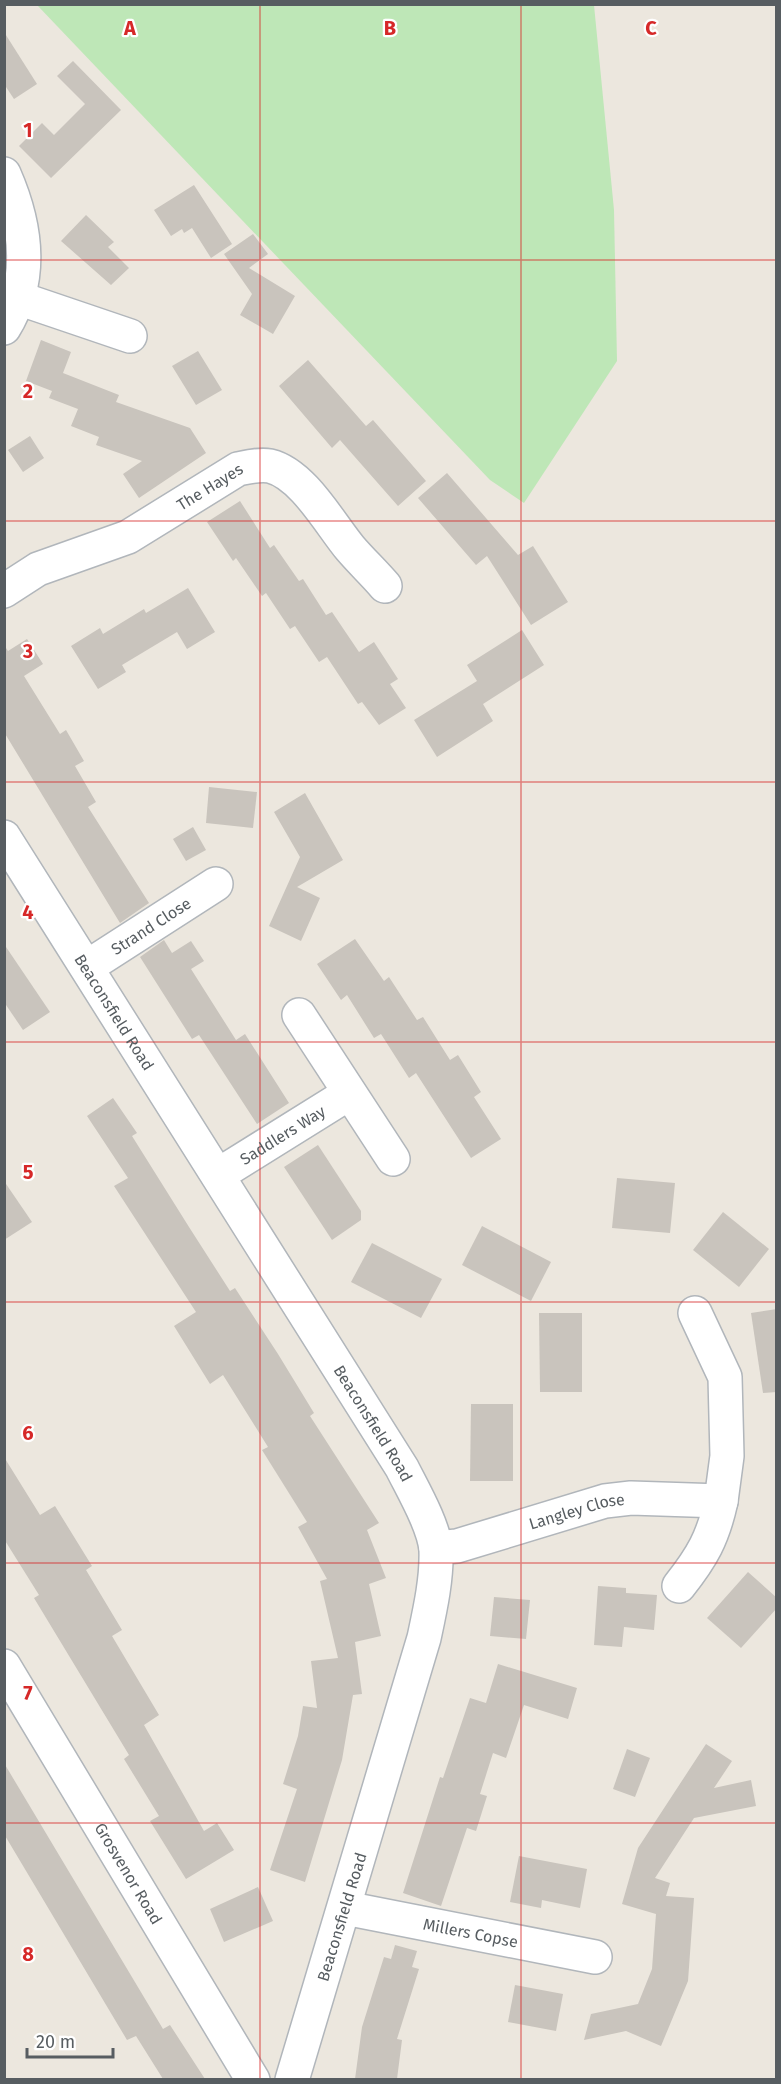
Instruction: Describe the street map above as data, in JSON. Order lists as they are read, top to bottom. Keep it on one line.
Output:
{"streets":{"street":["The Hayes","Strand Close","Beaconsfield Road","Saddlers Way","Langley Close","Grosvenor Road","Millers Copse"]},"crossings":[["Strand Close","Beaconsfield Road"],["Beaconsfield Road","Saddlers Way"],["Beaconsfield Road","Langley Close"],["Beaconsfield Road","Millers Copse"]],"scale_bar":"20 m","grid":{"columns":["A","B","C"],"rows":["1","2","3","4","5","6","7","8"]}}
